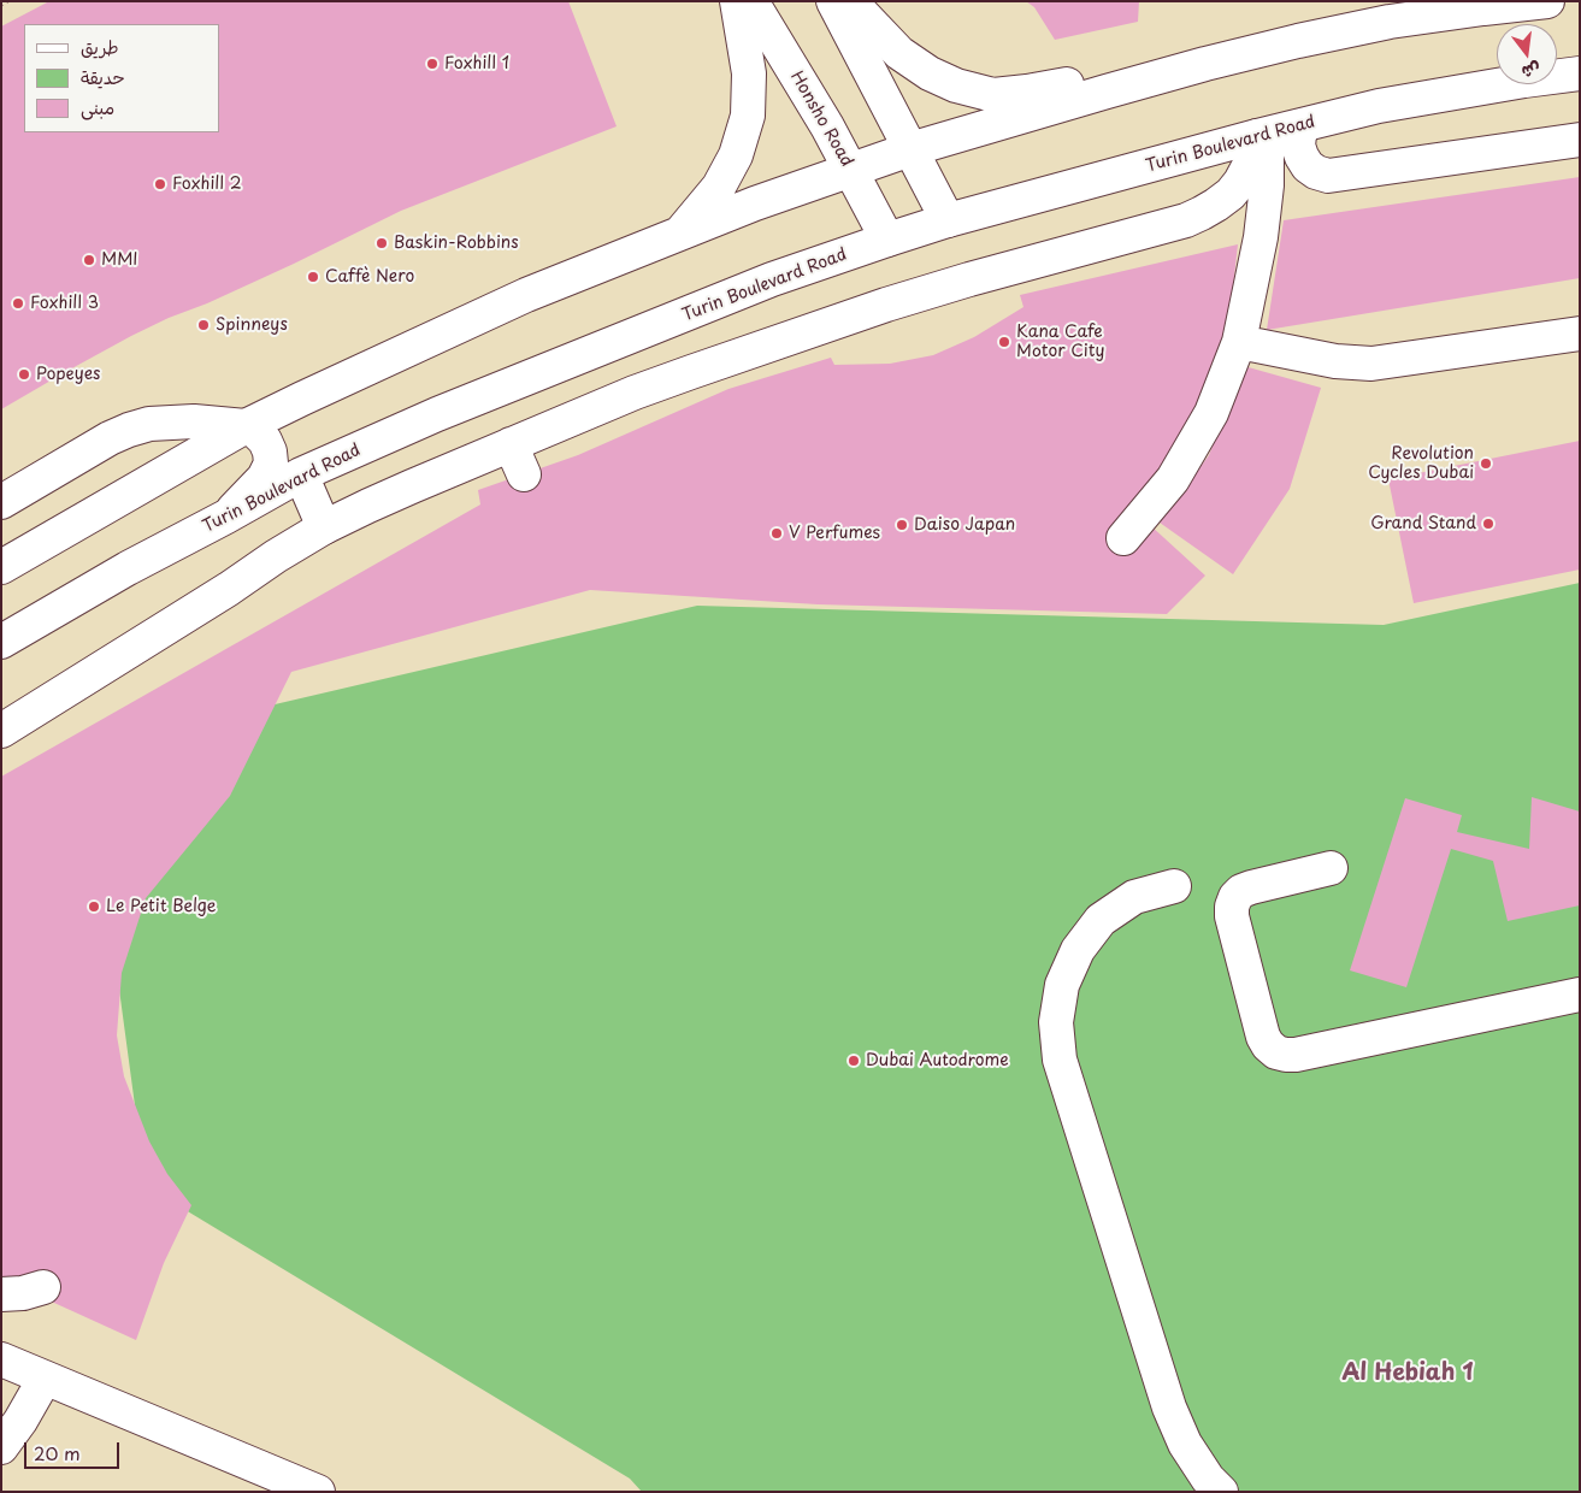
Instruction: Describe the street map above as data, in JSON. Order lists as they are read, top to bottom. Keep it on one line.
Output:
{"streets":{"main road":["Honsho Road","Turin Boulevard Road"]},"crossings":[["Honsho Road","Turin Boulevard Road"]],"districts":["Al Hebiah 1"],"places":["Foxhill 1","Foxhill 2","Baskin-Robbins","MMI","Caffè Nero","Foxhill 3","Spinneys","Kana Cafe Motor City","Popeyes","Revolution Cycles Dubai","Grand Stand","Daiso Japan","V Perfumes","Le Petit Belge","Dubai Autodrome"],"legend":["طريق","حديقة","مبنى"],"scale_bar":"20 m","north":"bottom"}
